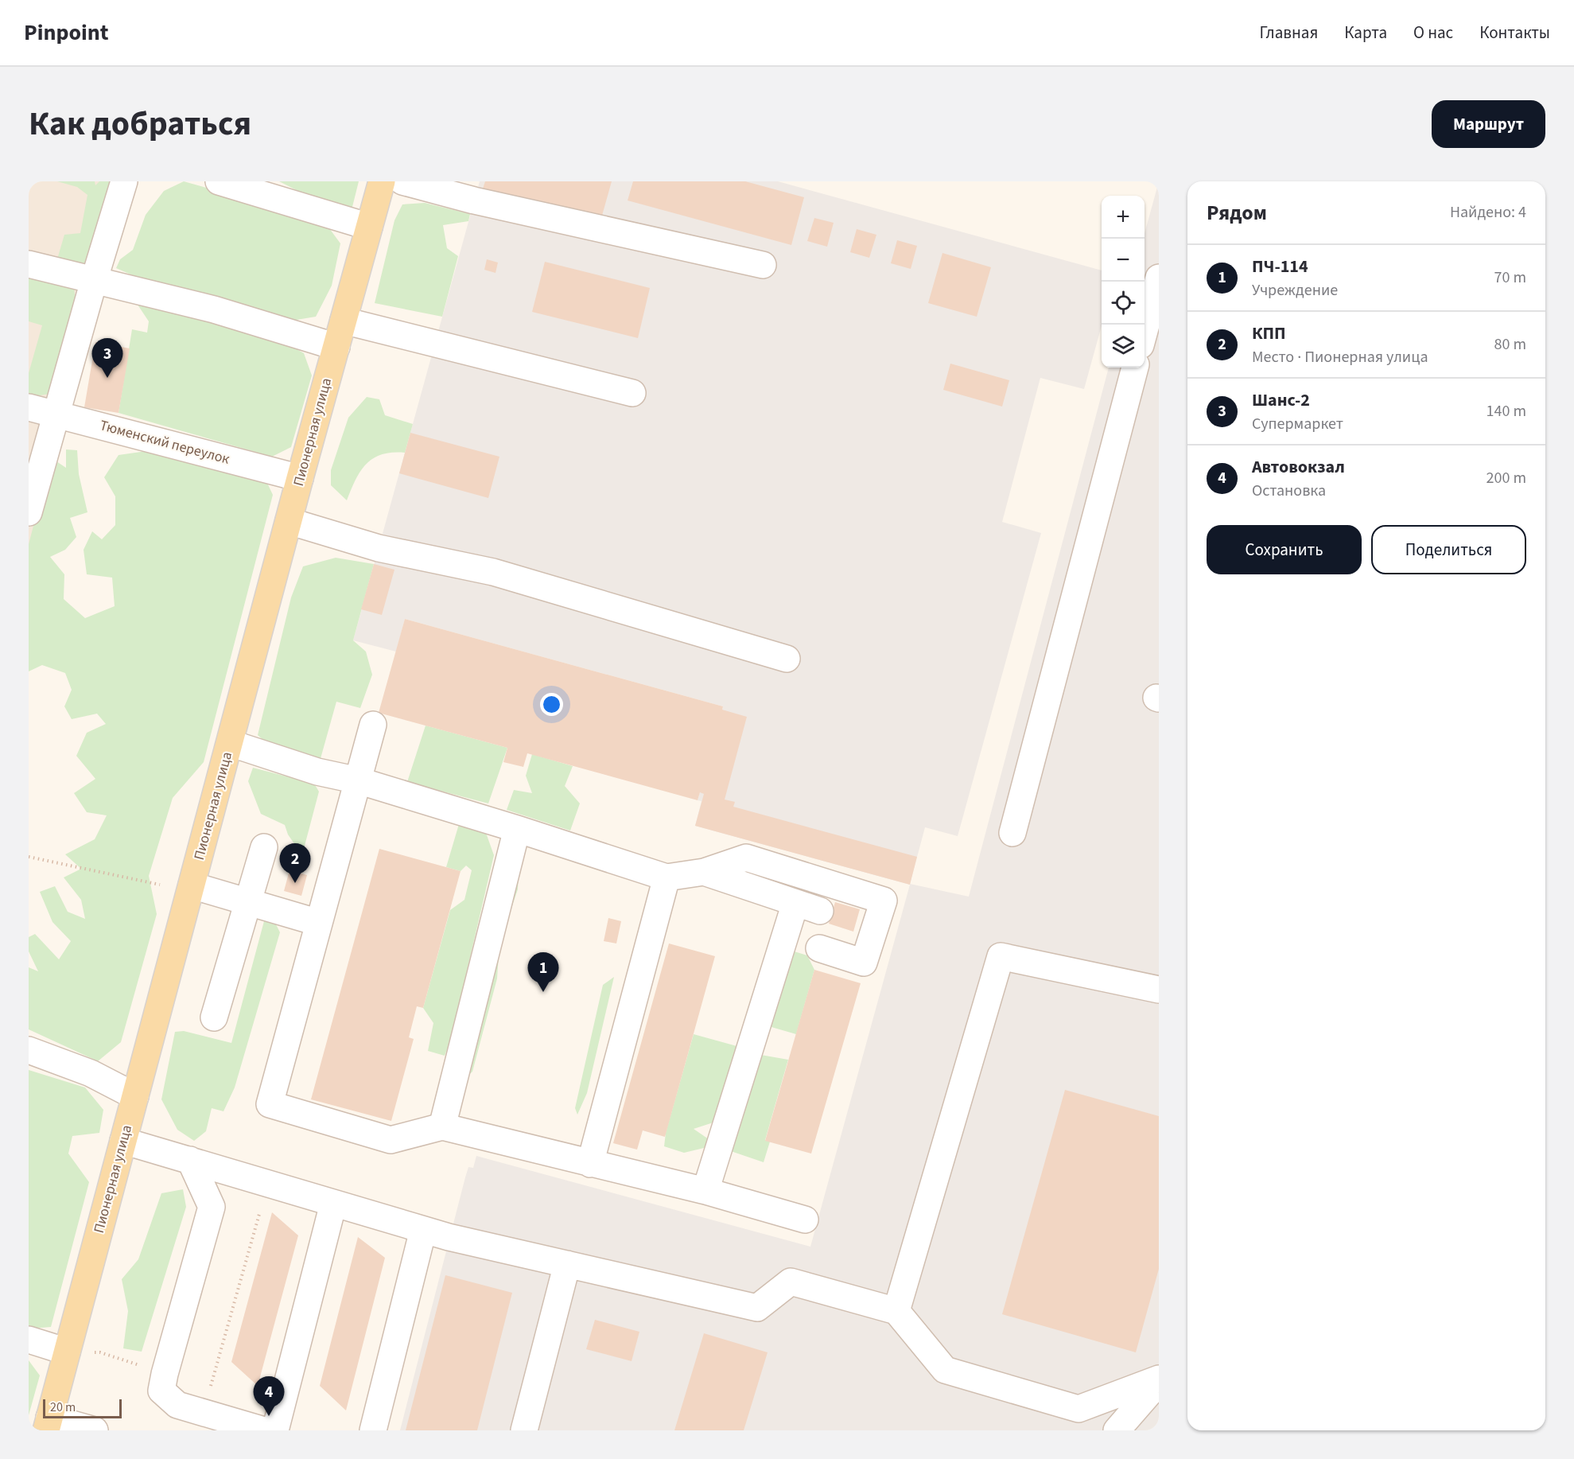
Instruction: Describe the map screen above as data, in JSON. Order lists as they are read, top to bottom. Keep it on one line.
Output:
{"streets":{"main road":["Пионерная улица"],"street":["Тюменский переулок"]},"crossings":[["Пионерная улица","Тюменский переулок"]],"scale_bar":"20 m","page":{"header":"Pinpoint","nav":["Главная","Карта","О нас","Контакты"],"title":"Как добраться","buttons":["Маршрут",["Сохранить","Поделиться"]],"heading":["Рядом","Найдено: 4"],"map_buttons":["+","−"],"list":[{"mark":"1","name":"ПЧ-114","note":"Учреждение","value":"70 m"},{"mark":"2","name":"КПП","note":"Место · Пионерная улица","value":"80 m"},{"mark":"3","name":"Шанс-2","note":"Супермаркет","value":"140 m"},{"mark":"4","name":"Автовокзал","note":"Остановка","value":"200 m"}],"pins":["3","2","1","4"],"scale":"20 m"}}
